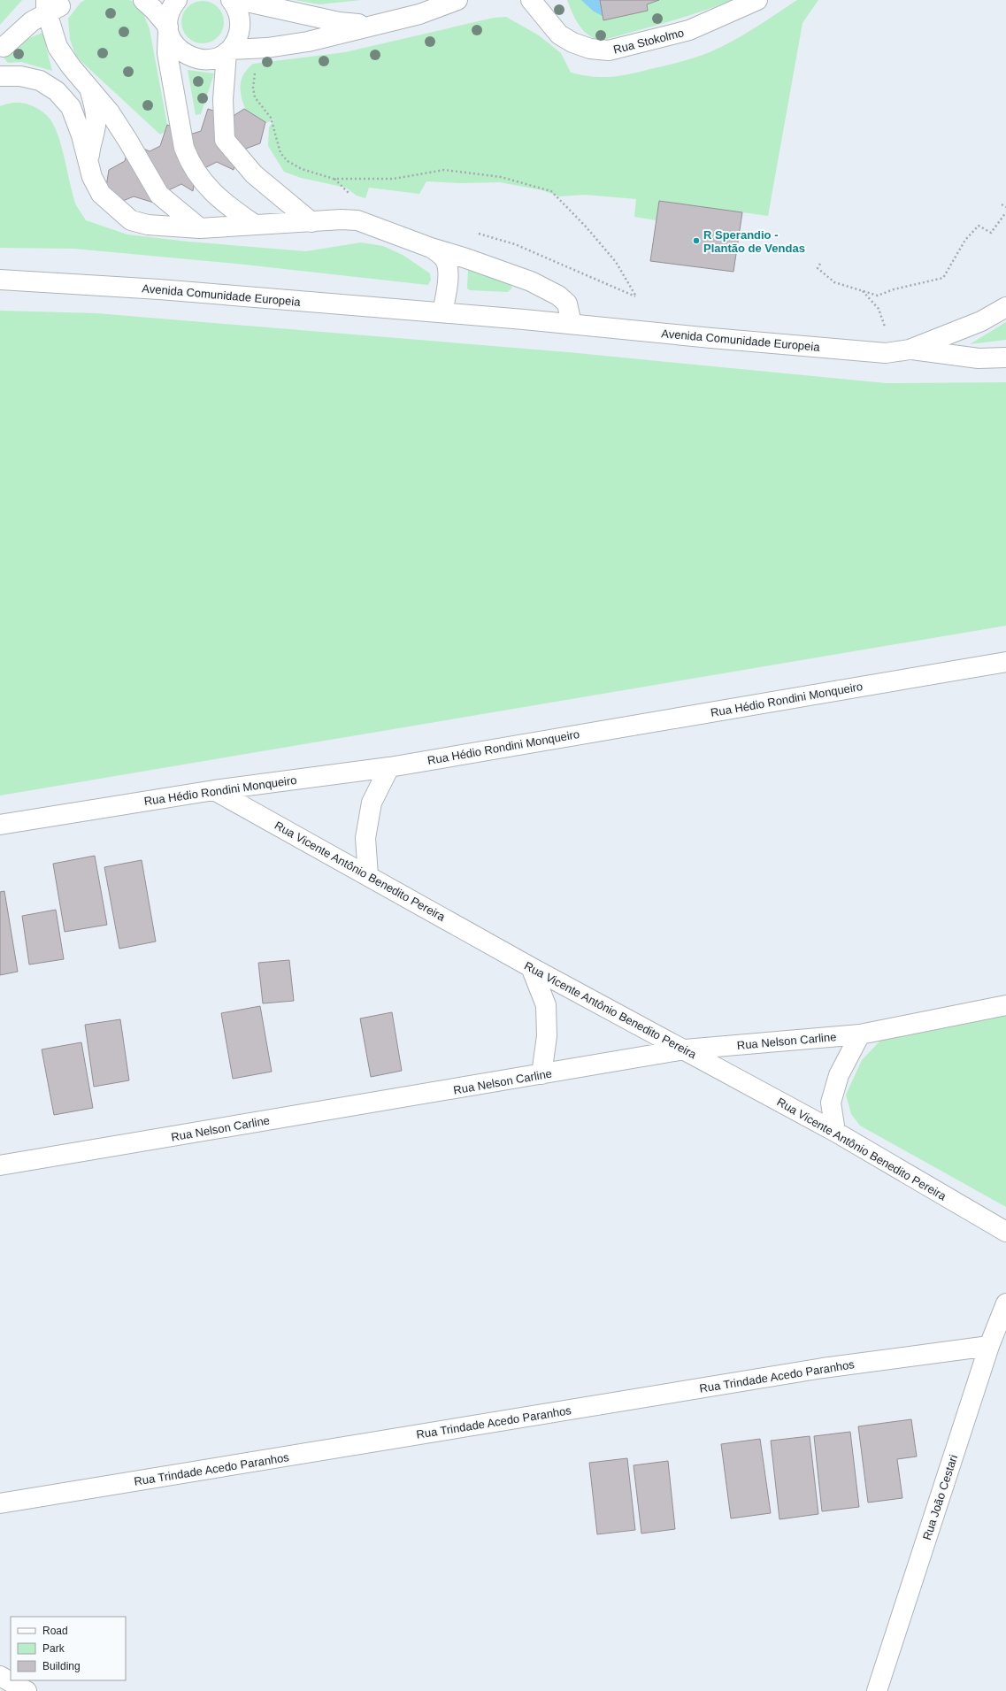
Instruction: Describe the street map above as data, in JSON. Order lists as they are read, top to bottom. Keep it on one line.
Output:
{"streets":{"street":["Rua Stokolmo","Avenida Comunidade Europeia","Rua Hédio Rondini Monqueiro","Rua Vicente Antônio Benedito Pereira","Rua Nelson Carline","Rua Trindade Acedo Paranhos","Rua João Cestari"]},"crossings":[["Rua Hédio Rondini Monqueiro","Rua Vicente Antônio Benedito Pereira"],["Rua Vicente Antônio Benedito Pereira","Rua Nelson Carline"],["Rua Trindade Acedo Paranhos","Rua João Cestari"]],"places":["R Sperandio - Plantão de Vendas"],"legend":["Road","Park","Building"]}
